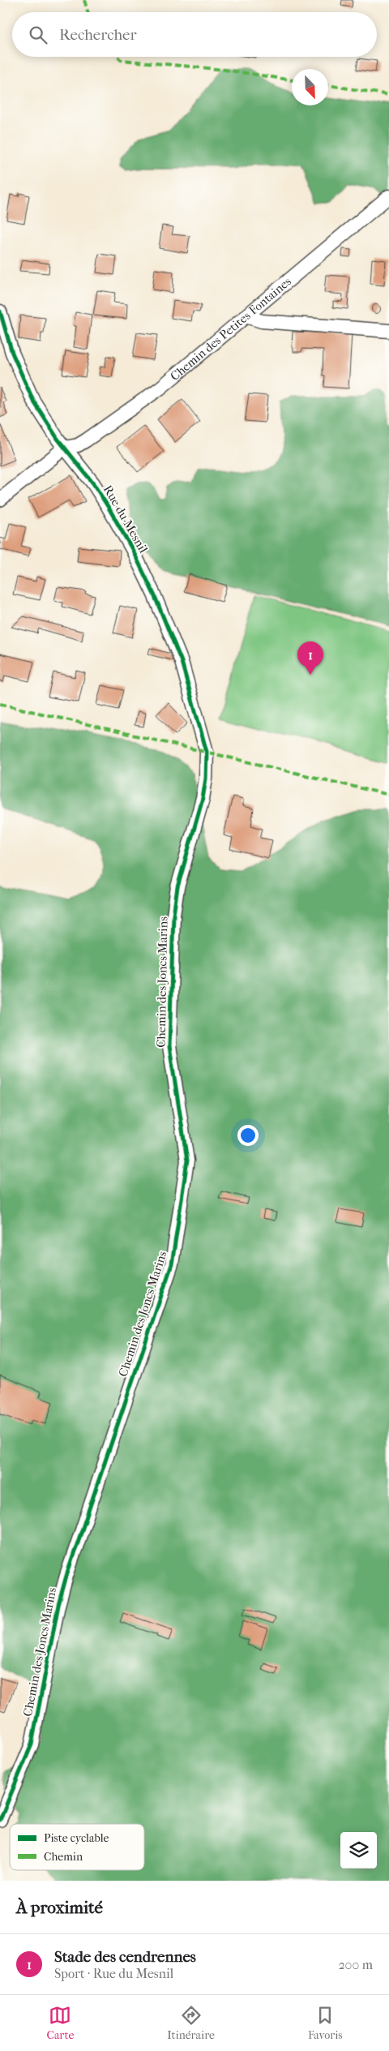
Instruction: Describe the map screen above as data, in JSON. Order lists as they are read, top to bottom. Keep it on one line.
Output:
{"streets":{"street":["Chemin des Petites Fontaines","Rue du Mesnil","Chemin des Joncs Marins"]},"crossings":[["Chemin des Petites Fontaines","Rue du Mesnil"],["Rue du Mesnil","Chemin des Joncs Marins"]],"legend":["Piste cyclable","Chemin"],"north":"bottom right","page":{"search":"Rechercher","pins":"1","heading":"À proximité","list":[{"mark":"1","name":"Stade des cendrennes","note":"Sport · Rue du Mesnil","value":"200 m"}],"nav":["Carte","Itinéraire","Favoris"]}}
